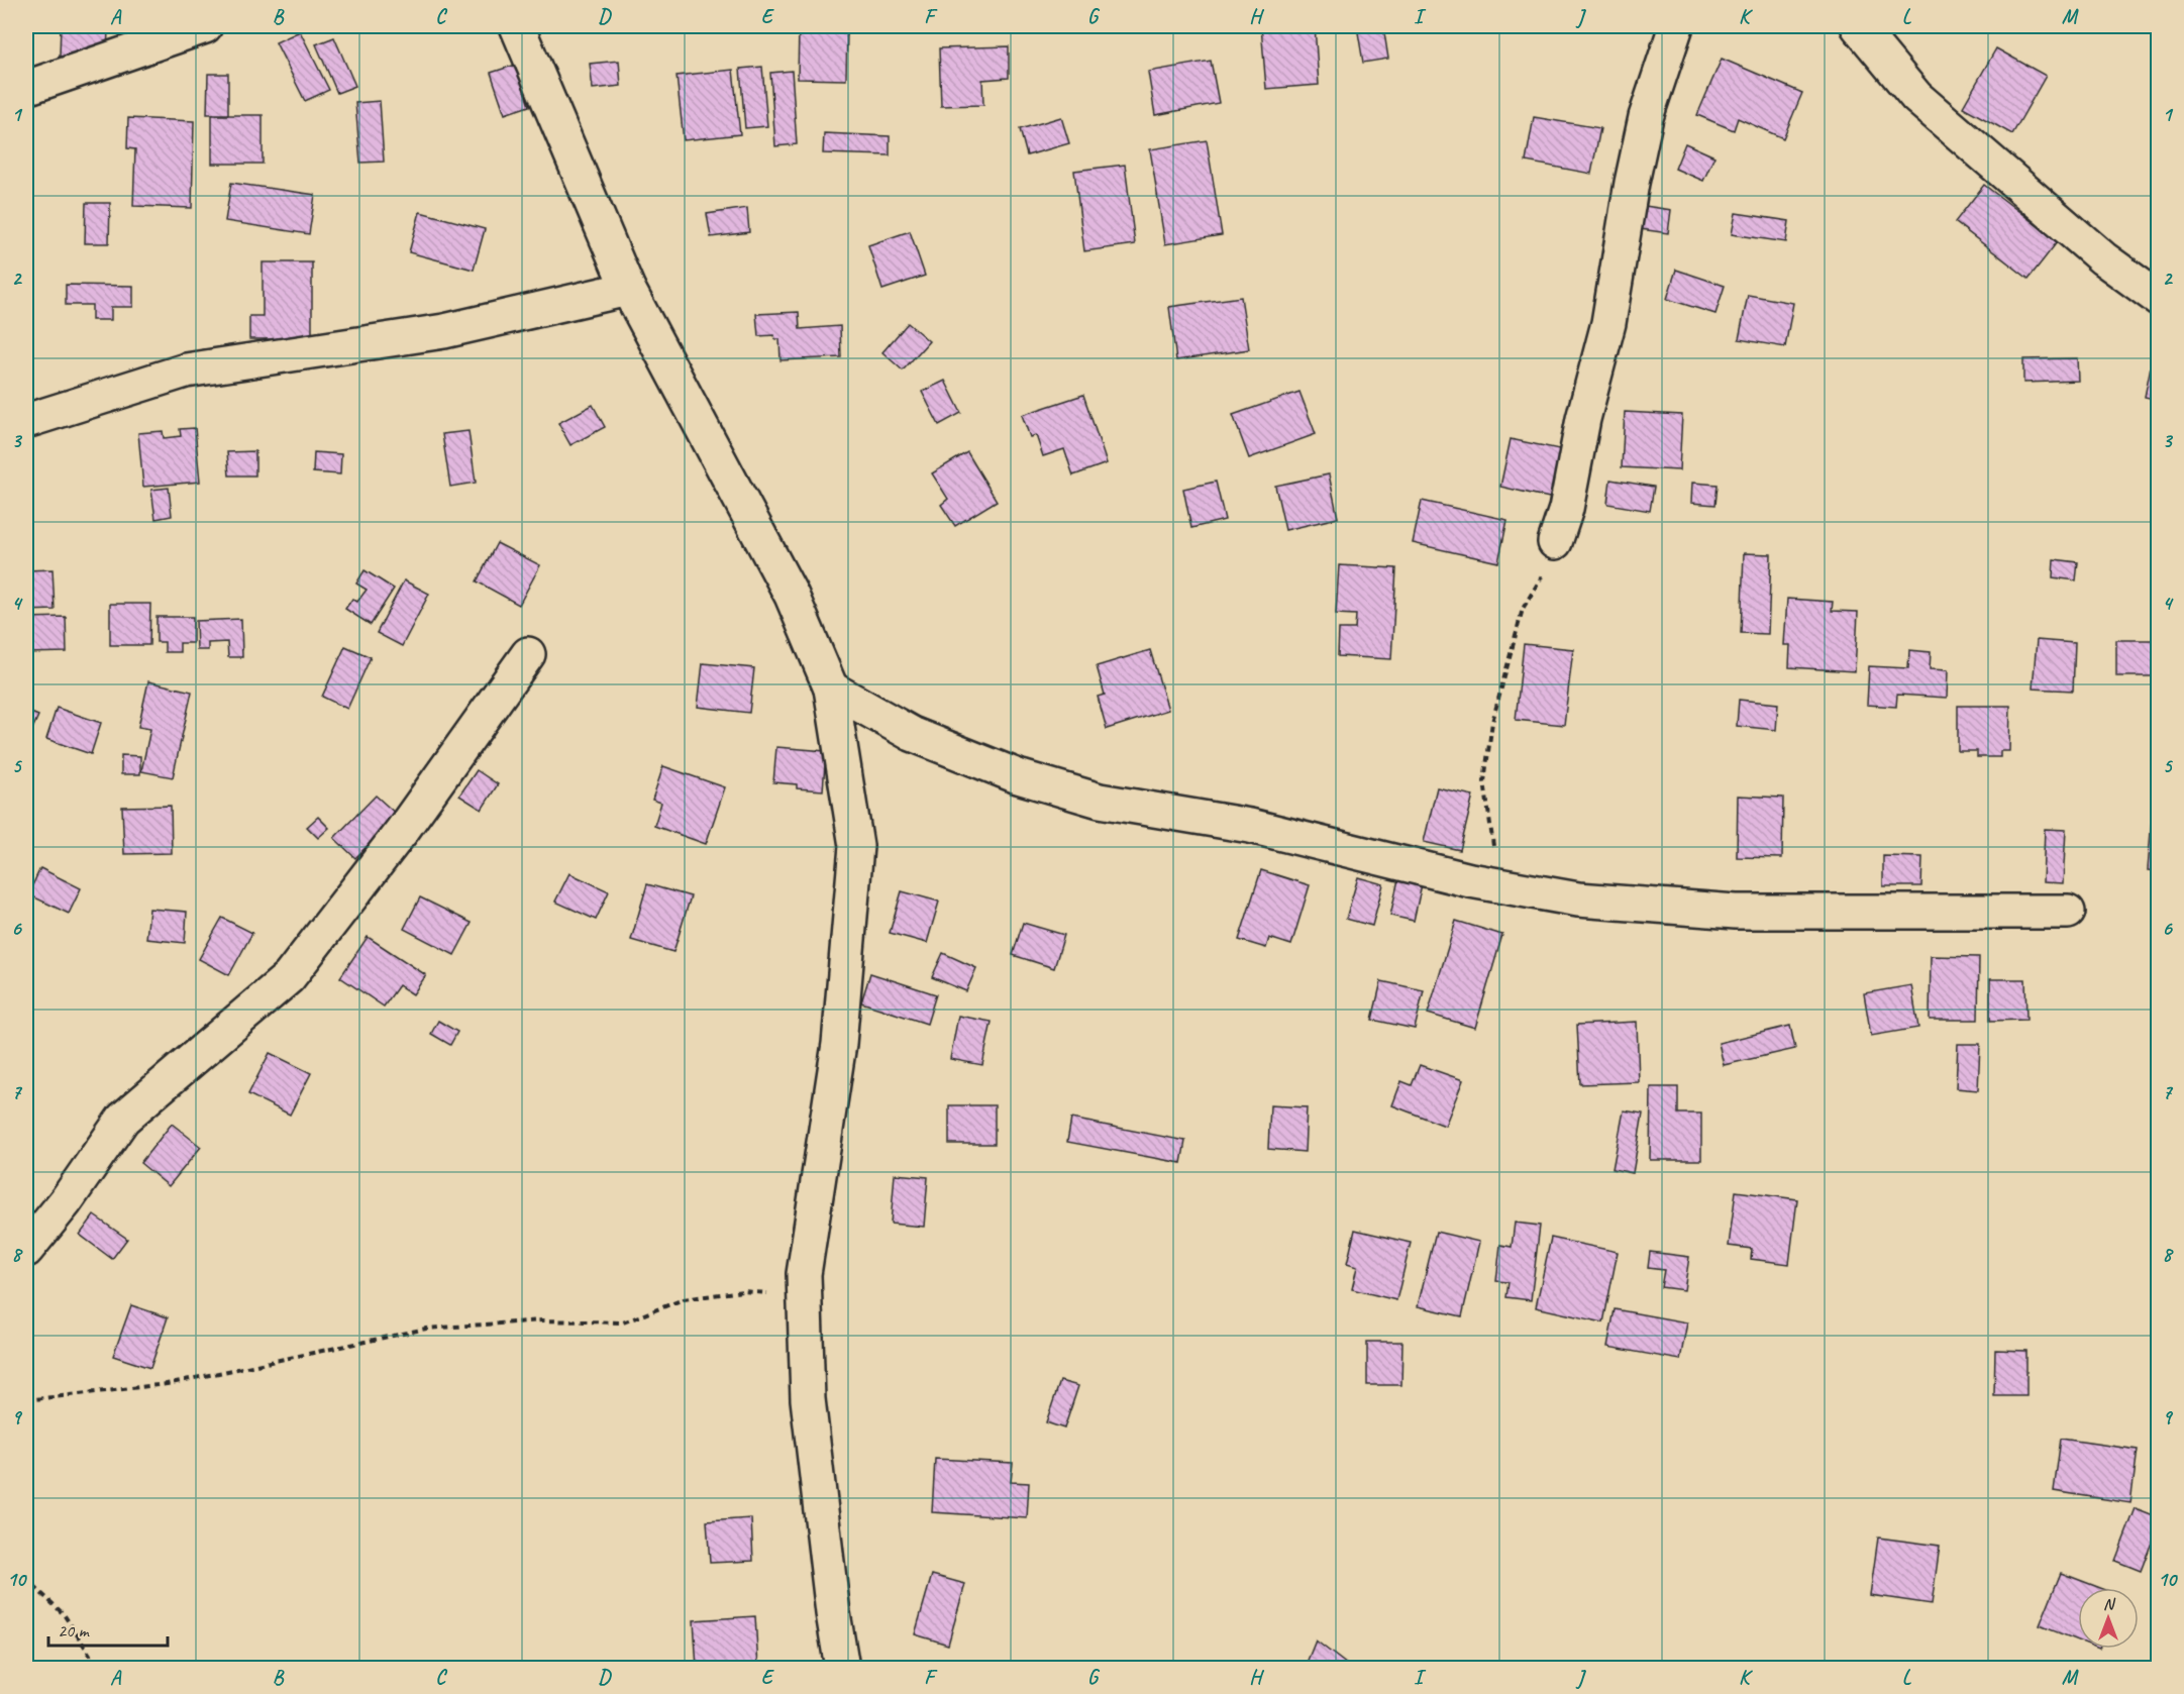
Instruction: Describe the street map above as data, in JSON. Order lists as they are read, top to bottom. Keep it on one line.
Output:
{"scale_bar":"20 m","north":"top","grid":{"columns":["A","B","C","D","E","F","G","H","I","J","K","L","M"],"rows":["1","2","3","4","5","6","7","8","9","10"]}}
